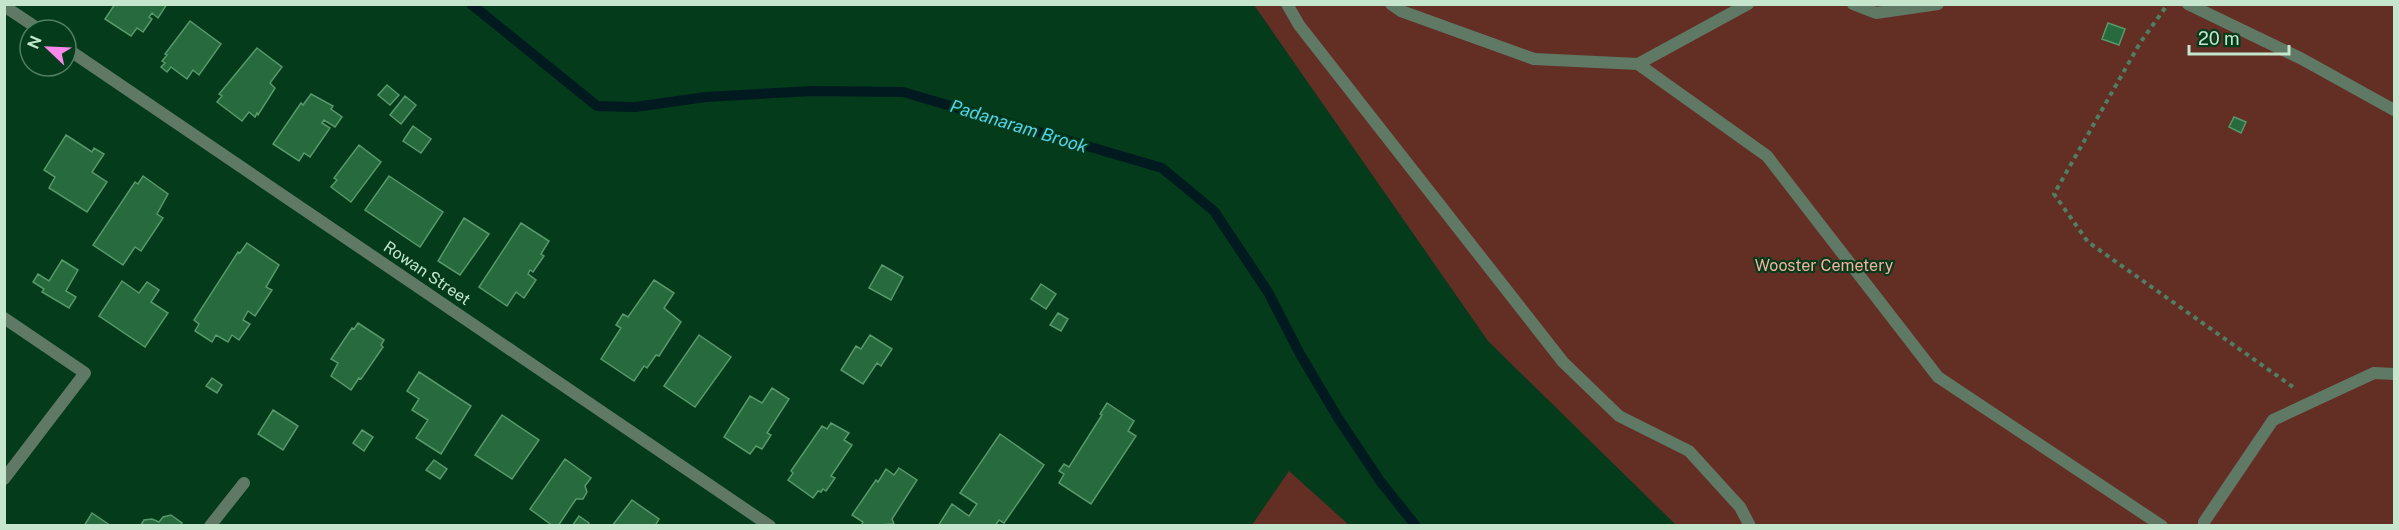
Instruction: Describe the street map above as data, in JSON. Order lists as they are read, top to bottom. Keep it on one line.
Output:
{"streets":{"street":["Rowan Street"]},"water":["Padanaram Brook"],"parks":["Wooster Cemetery"],"scale_bar":"20 m","north":"top left"}
